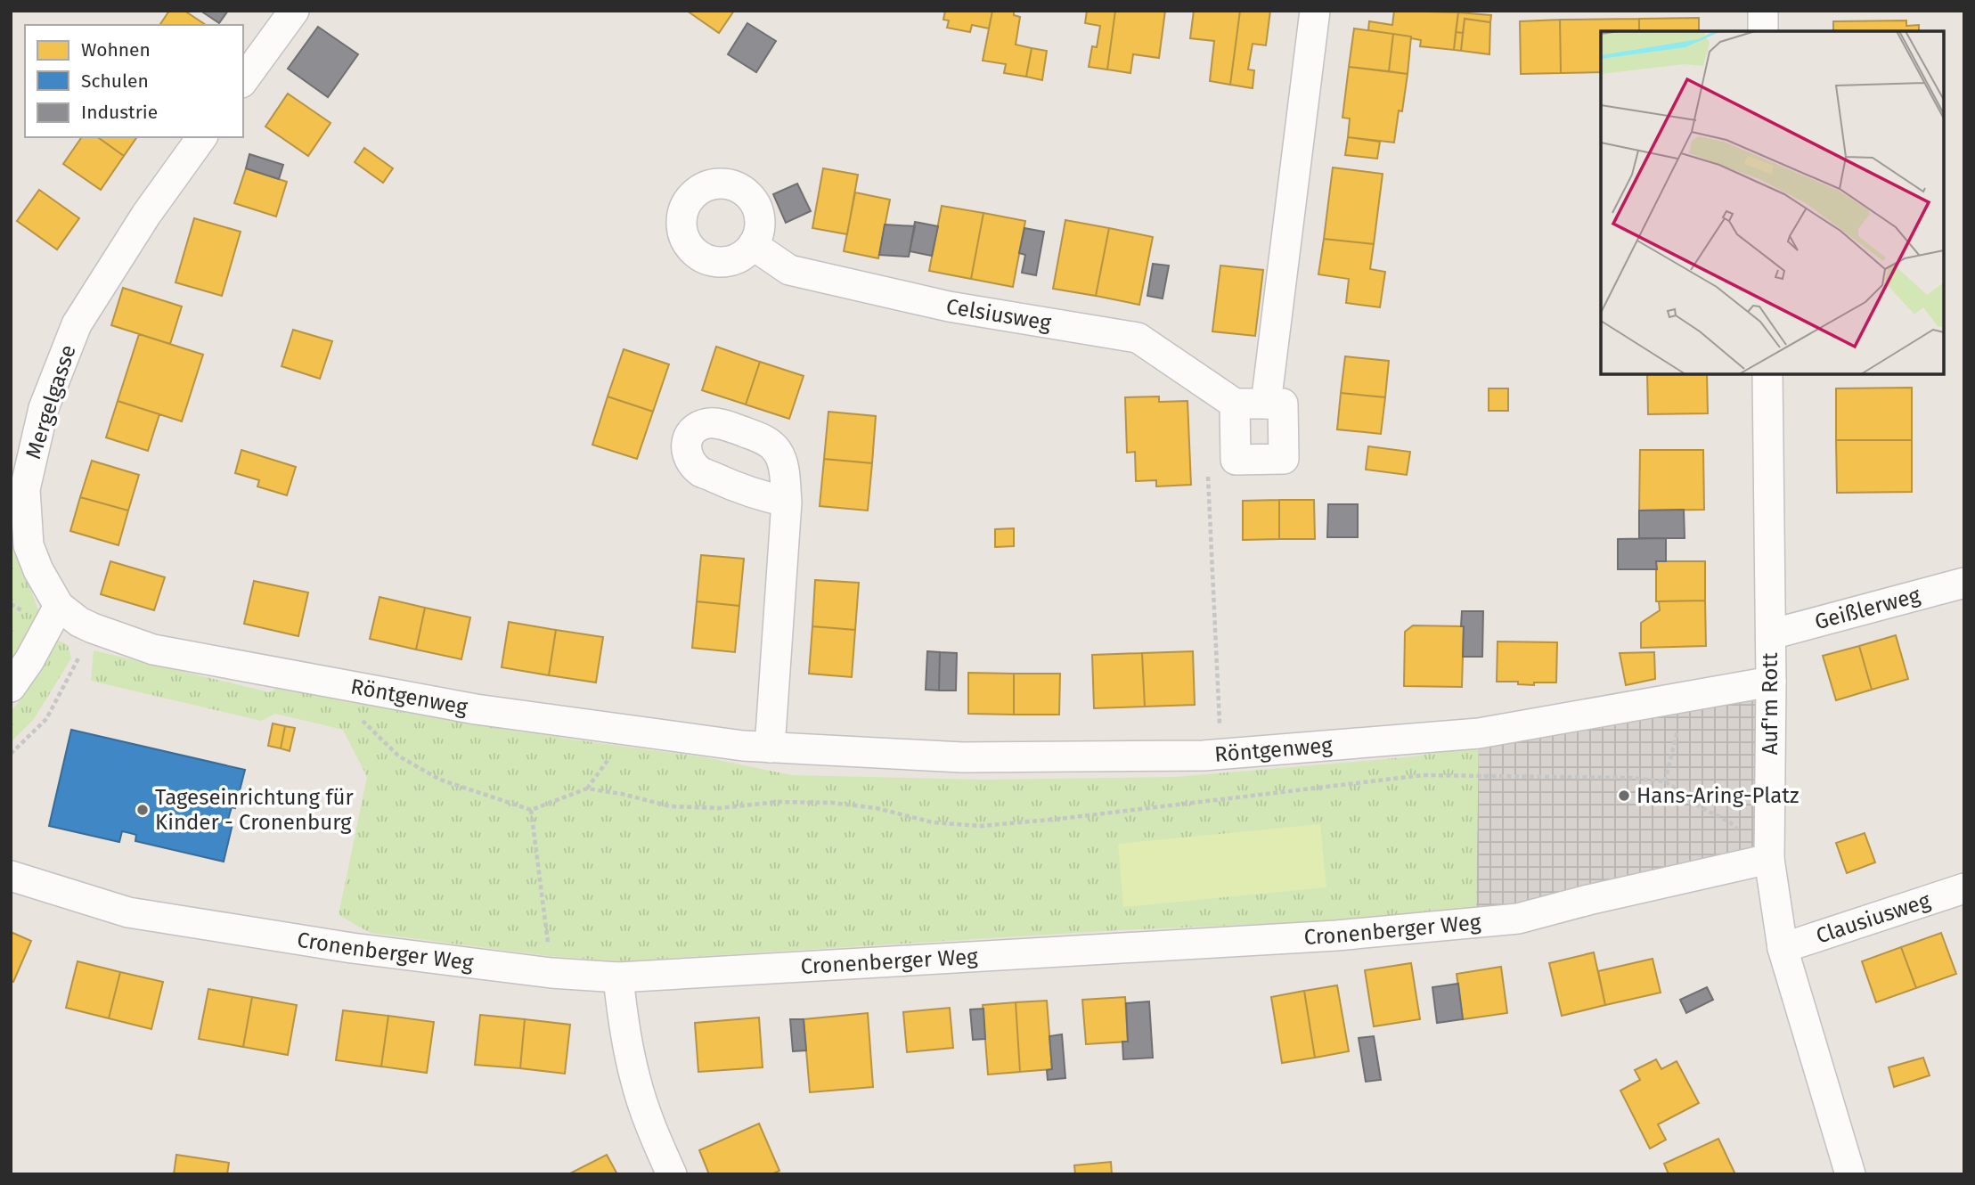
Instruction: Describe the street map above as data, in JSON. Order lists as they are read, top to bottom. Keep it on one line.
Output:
{"streets":{"street":["Celsiusweg","Mergelgasse","Geißlerweg","Röntgenweg","Auf'm Rott","Clausiusweg","Cronenberger Weg"]},"crossings":[["Mergelgasse","Röntgenweg"],["Geißlerweg","Auf'm Rott"],["Röntgenweg","Auf'm Rott"],["Auf'm Rott","Clausiusweg"],["Auf'm Rott","Cronenberger Weg"]],"places":["Hans-Aring-Platz","Tageseinrichtung für Kinder - Cronenburg"],"legend":["Wohnen","Schulen","Industrie"]}
